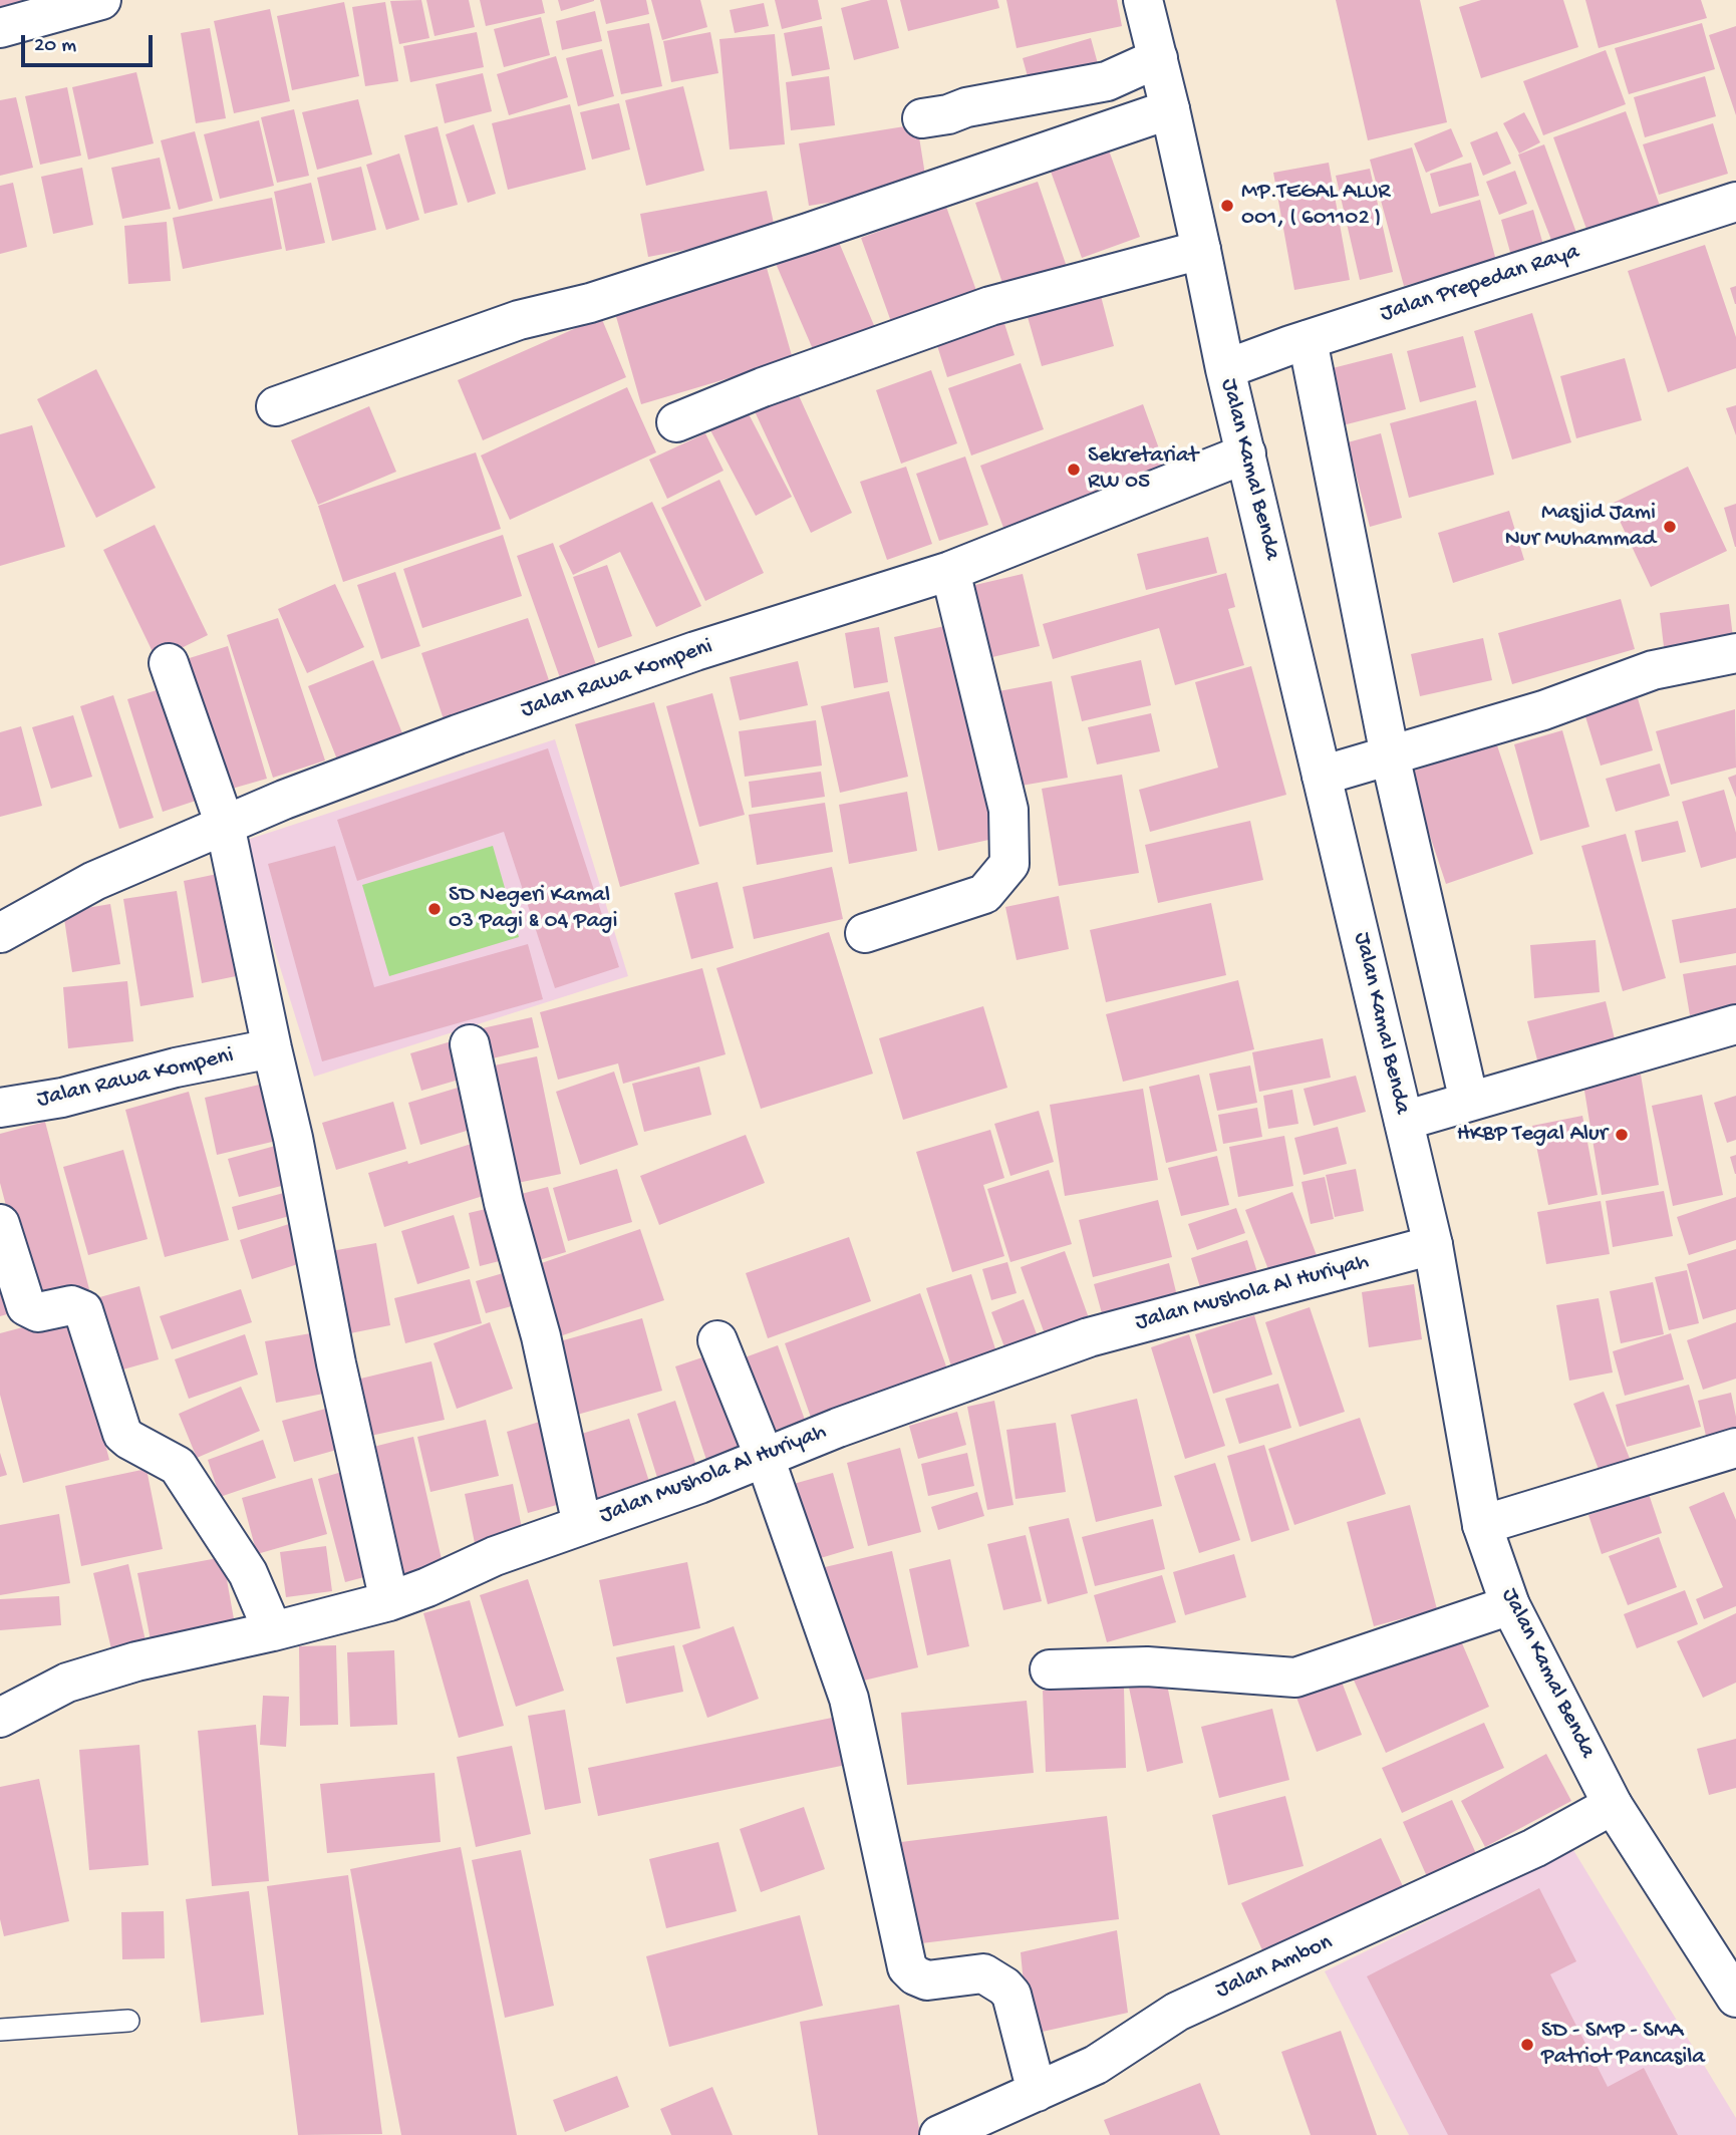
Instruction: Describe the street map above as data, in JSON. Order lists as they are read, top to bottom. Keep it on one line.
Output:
{"streets":{"street":["Jalan Prepedan Raya","Jalan Kamal Benda","Jalan Rawa Kompeni","Jalan Mushola Al Huriyah","Jalan Ambon"]},"crossings":[["Jalan Prepedan Raya","Jalan Kamal Benda"],["Jalan Kamal Benda","Jalan Rawa Kompeni"],["Jalan Kamal Benda","Jalan Mushola Al Huriyah"],["Jalan Kamal Benda","Jalan Ambon"]],"places":["MP.TEGAL ALUR 001, ( 601102 )","Sekretariat RW 05","Masjid Jami Nur Muhammad","SD Negeri Kamal 03 Pagi & 04 Pagi","HKBP Tegal Alur","SD - SMP - SMA Patriot Pancasila"],"scale_bar":"20 m"}
